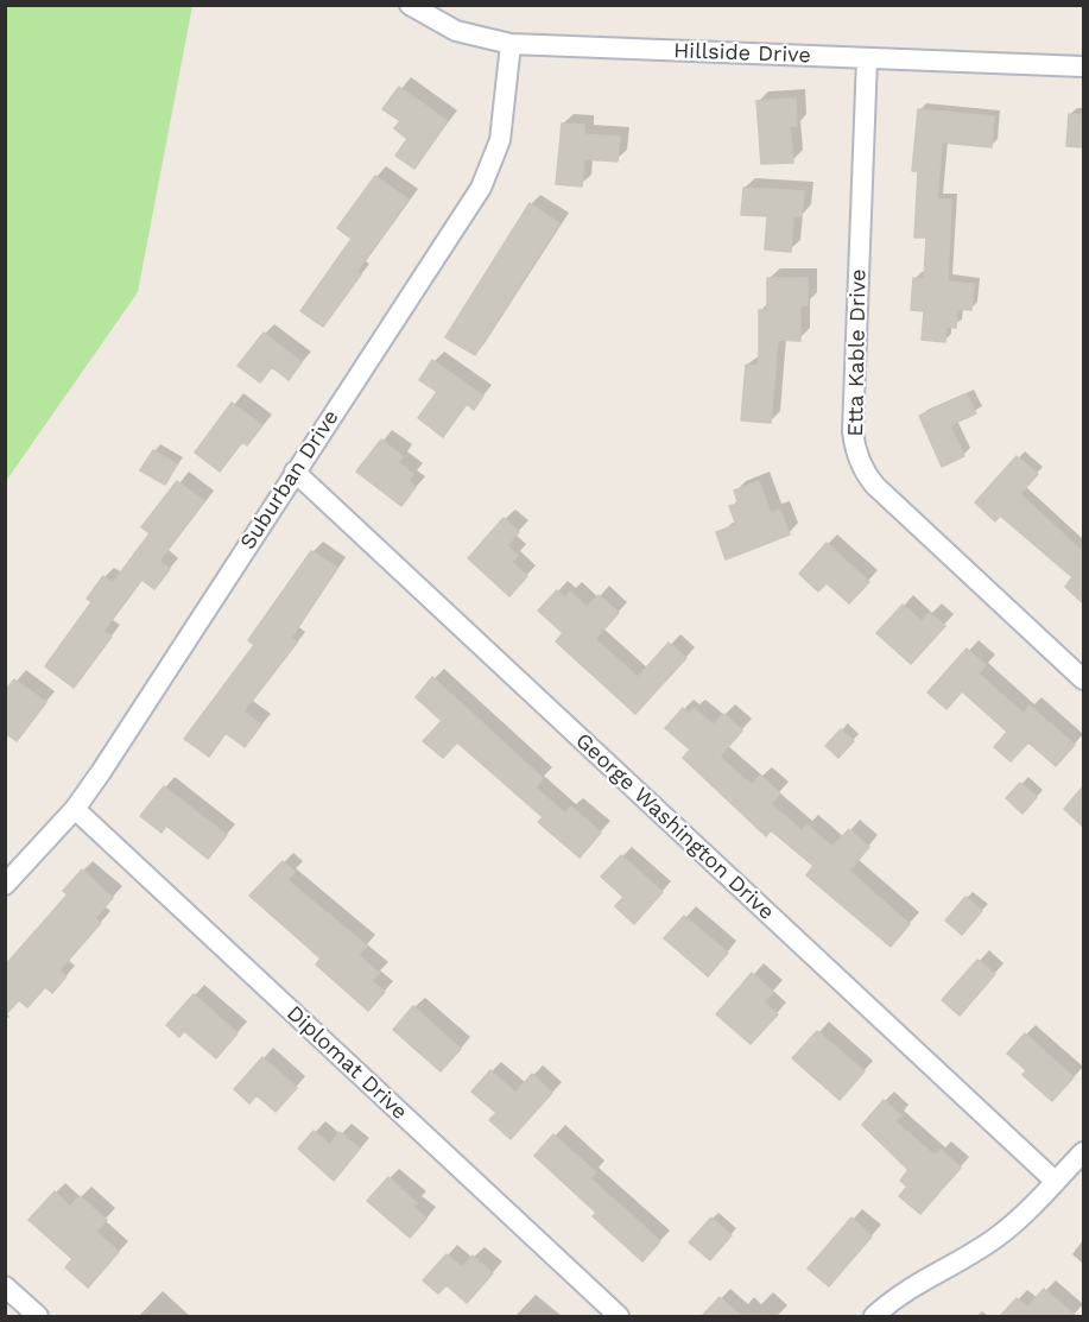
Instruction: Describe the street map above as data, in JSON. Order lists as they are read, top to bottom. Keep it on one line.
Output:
{"streets":{"street":["Hillside Drive","Etta Kable Drive","Suburban Drive","George Washington Drive","Diplomat Drive"]},"crossings":[["Hillside Drive","Etta Kable Drive"],["Hillside Drive","Suburban Drive"],["Suburban Drive","George Washington Drive"],["Suburban Drive","Diplomat Drive"]]}
